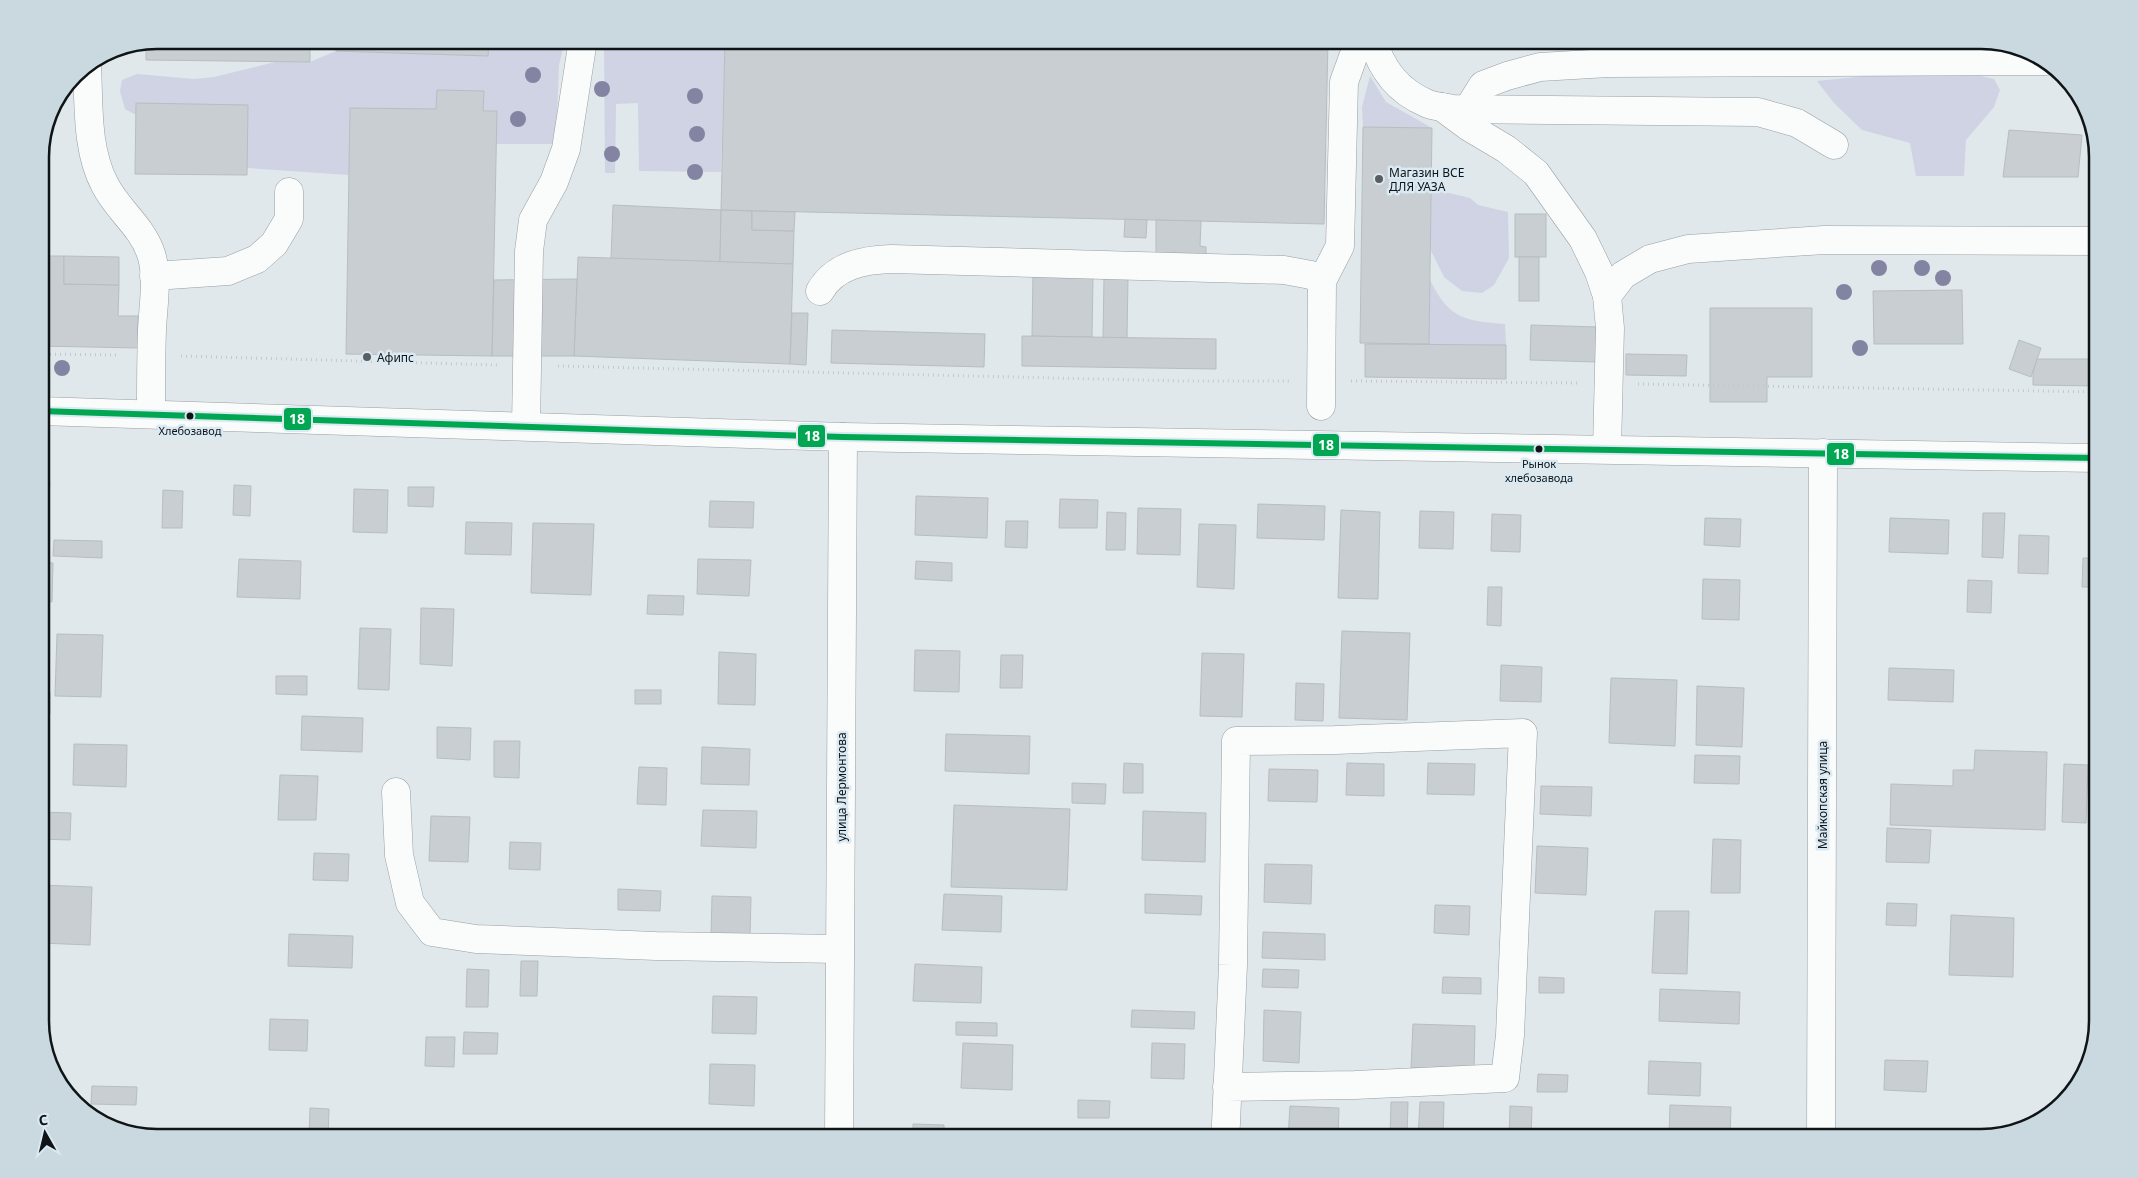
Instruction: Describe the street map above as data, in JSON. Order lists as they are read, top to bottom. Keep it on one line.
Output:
{"streets":{"street":["улица Лермонтова","Майкопская улица"]},"places":["Магазин ВСЕ ДЛЯ УАЗА","Афипс","Хлебозавод","Рынок хлебозавода"],"lines":["transit line 18"],"north":"top"}
